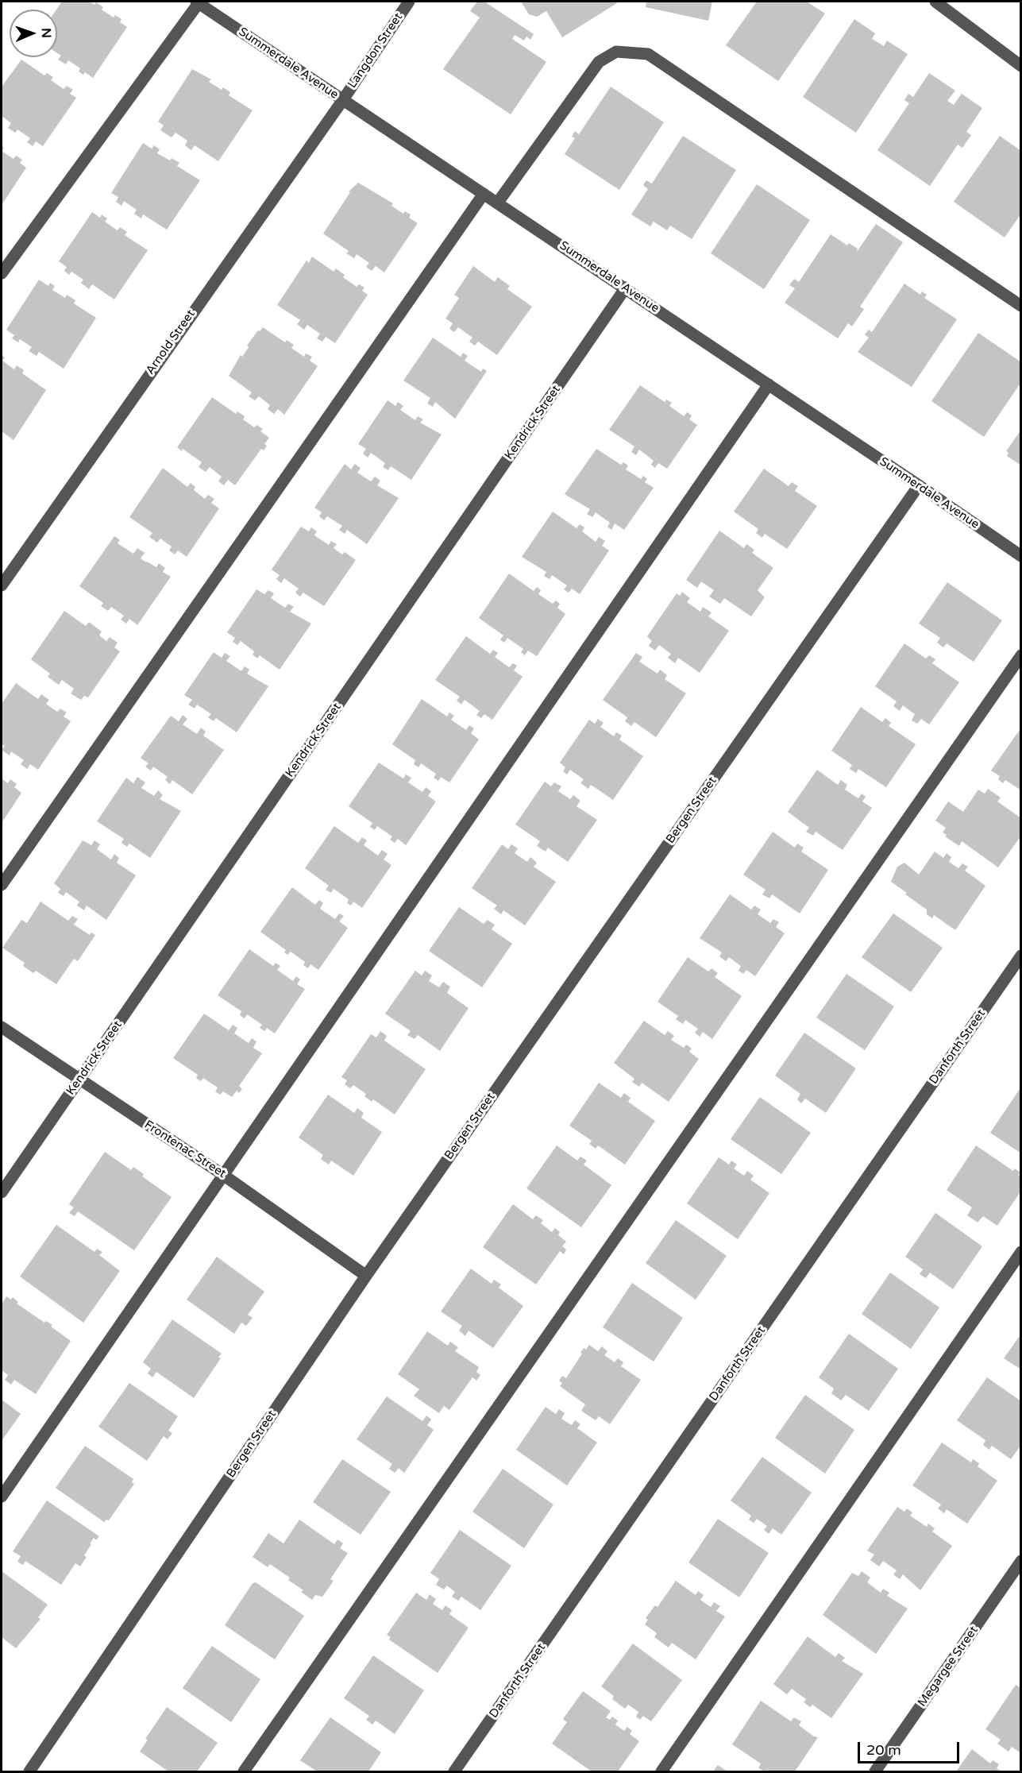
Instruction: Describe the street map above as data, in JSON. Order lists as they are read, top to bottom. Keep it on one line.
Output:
{"streets":{"street":["Langdon Street","Summerdale Avenue","Arnold Street","Kendrick Street","Bergen Street","Danforth Street","Frontenac Street","Megargee Street"]},"crossings":[["Langdon Street","Summerdale Avenue"],["Langdon Street","Arnold Street"],["Summerdale Avenue","Arnold Street"],["Summerdale Avenue","Kendrick Street"],["Summerdale Avenue","Bergen Street"],["Kendrick Street","Frontenac Street"],["Bergen Street","Frontenac Street"]],"scale_bar":"20 m","north":"right"}
